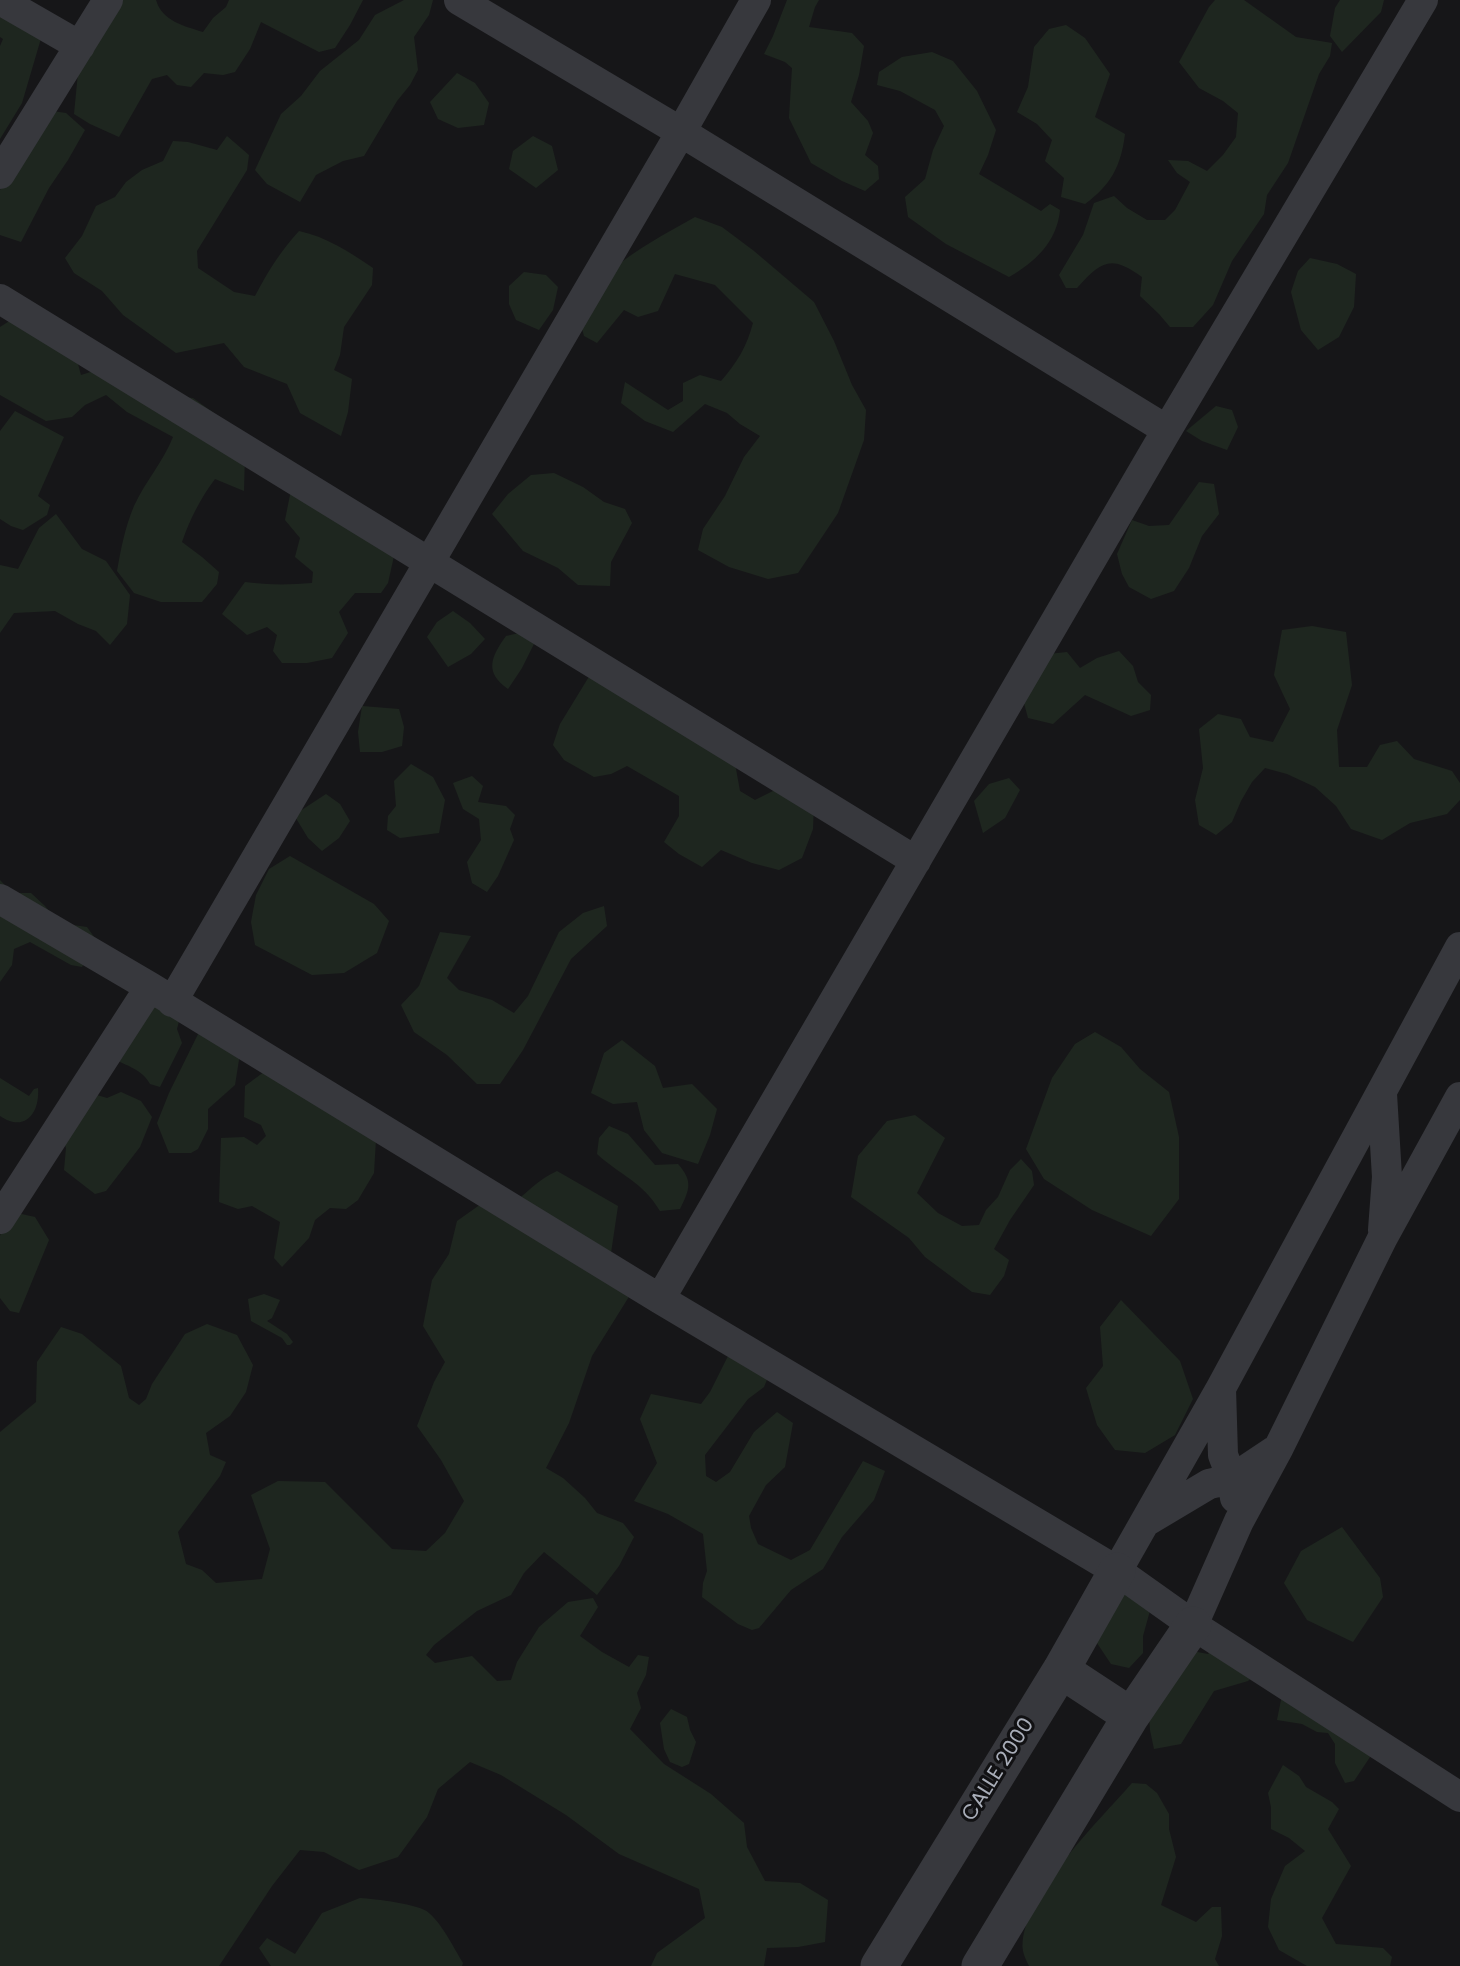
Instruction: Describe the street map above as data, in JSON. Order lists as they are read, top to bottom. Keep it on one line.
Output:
{"streets":{"street":["CALLE 2000"]}}
